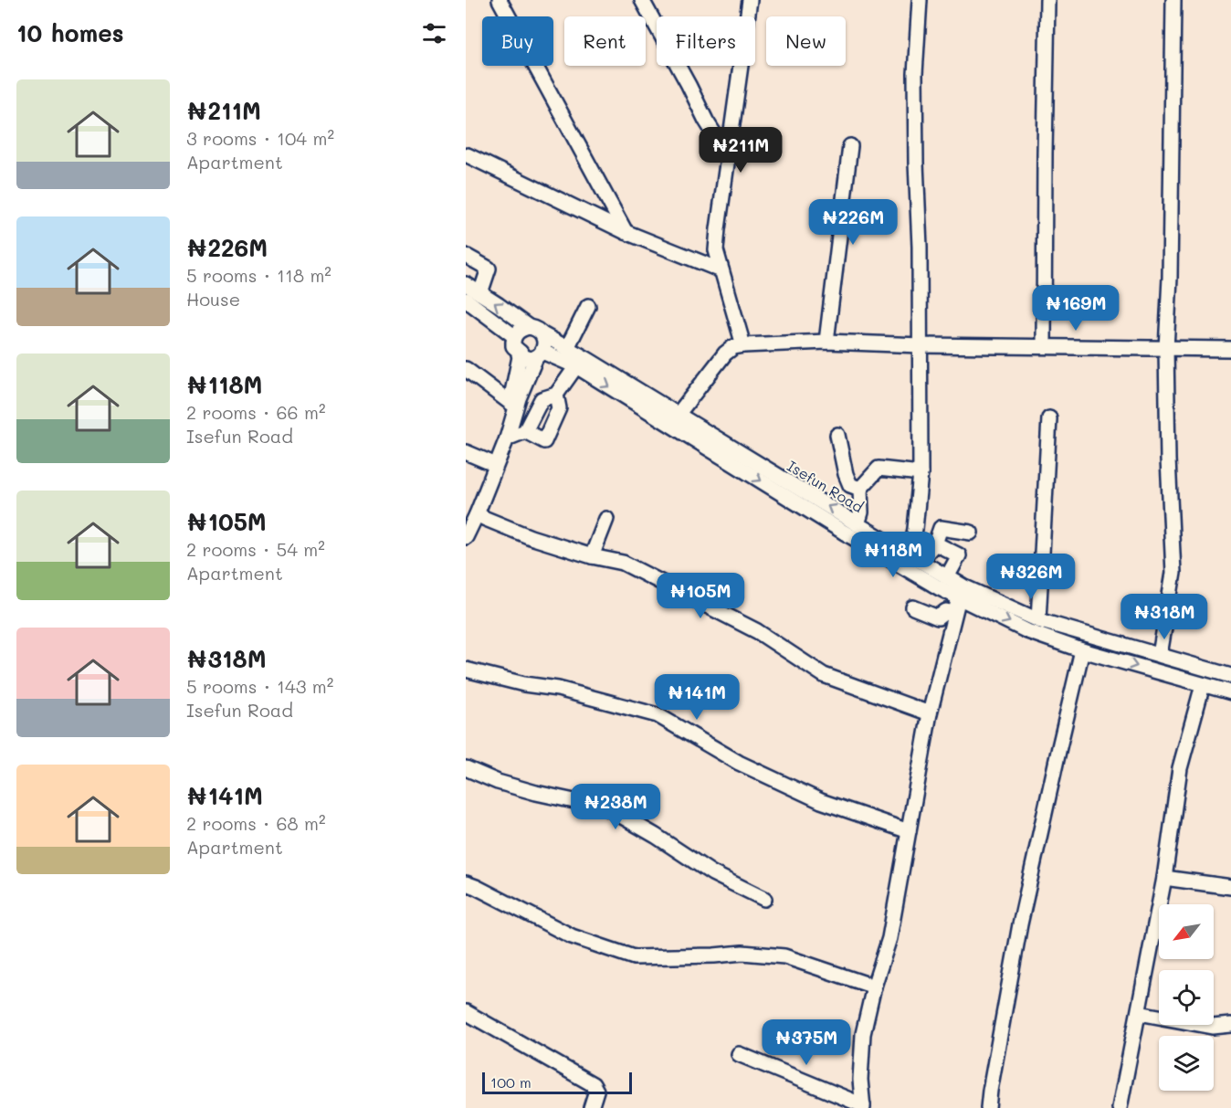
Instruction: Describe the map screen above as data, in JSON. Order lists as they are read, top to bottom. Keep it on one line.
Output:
{"streets":{"street":["Isefun Road"]},"scale_bar":"100 m","north":"bottom left","page":{"heading":"10 homes","chip":["Buy","Rent","Filters","New"],"list":[{"name":"₦211M","note":"3 rooms · 104 m² · Apartment"},{"name":"₦226M","note":"5 rooms · 118 m² · House"},{"name":"₦118M","note":"2 rooms · 66 m² · Isefun Road"},{"name":"₦105M","note":"2 rooms · 54 m² · Apartment"},{"name":"₦318M","note":"5 rooms · 143 m² · Isefun Road"},{"name":"₦141M","note":"2 rooms · 68 m² · Apartment"}],"price":["₦211M","₦226M","₦169M","₦118M","₦326M","₦105M","₦318M","₦141M","₦238M","₦375M"],"scale":"100 m"}}
